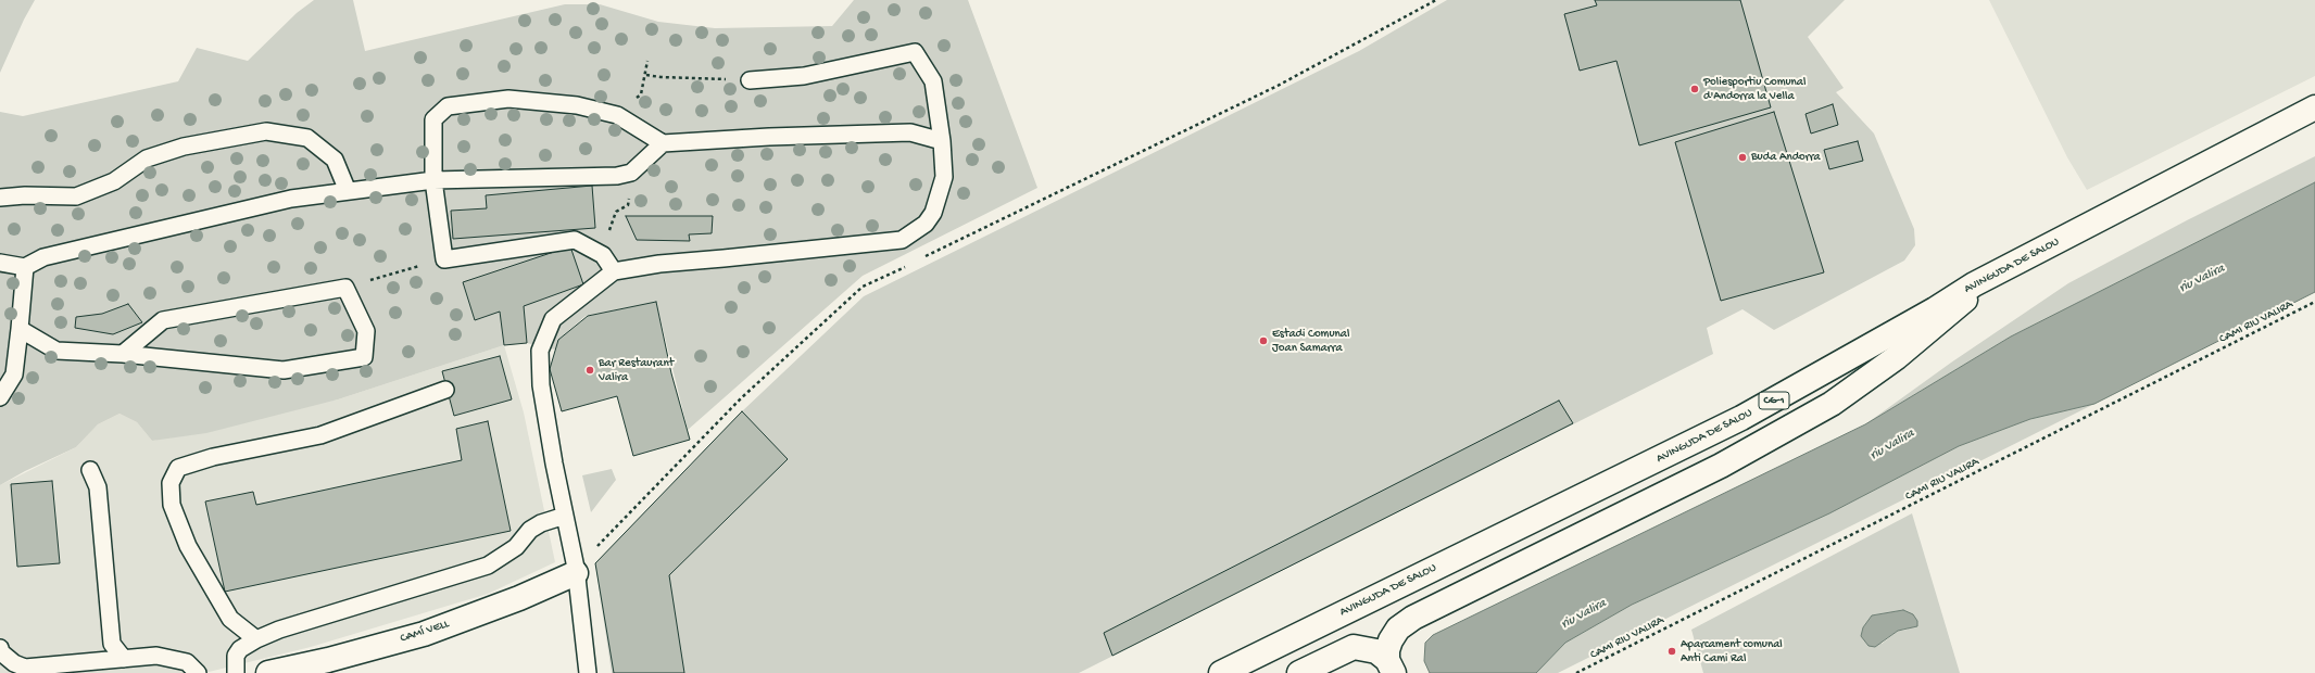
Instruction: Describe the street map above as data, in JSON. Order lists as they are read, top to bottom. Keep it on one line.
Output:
{"streets":{"main road":["AVINGUDA DE SALOU","CG-1","CAMÍ VELL"],"path":["CAMI RIU VALIRA"]},"water":["riu Valira"],"places":["Poliesportiu Comunal d'Andorra la Vella","Buda Andorra","Estadi Comunal Joan Samarra","Bar Restaurant Valira","Aparcament comunal Anti Cami Ral"]}
